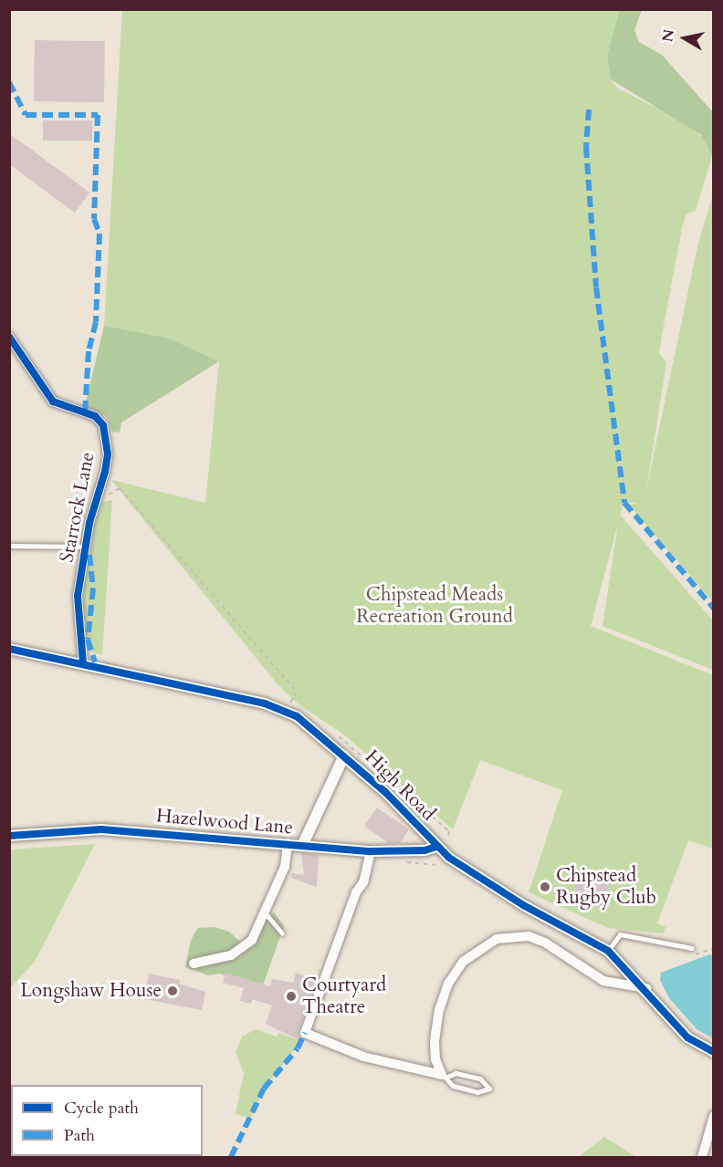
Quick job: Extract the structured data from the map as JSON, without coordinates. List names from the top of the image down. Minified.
{"streets":{"street":["Starrock Lane","High Road","Hazelwood Lane"]},"crossings":[["Starrock Lane","High Road"],["High Road","Hazelwood Lane"]],"parks":["Chipstead Meads Recreation Ground"],"places":["Chipstead Rugby Club","Longshaw House","Courtyard Theatre"],"legend":["Cycle path","Path"],"north":"left"}
